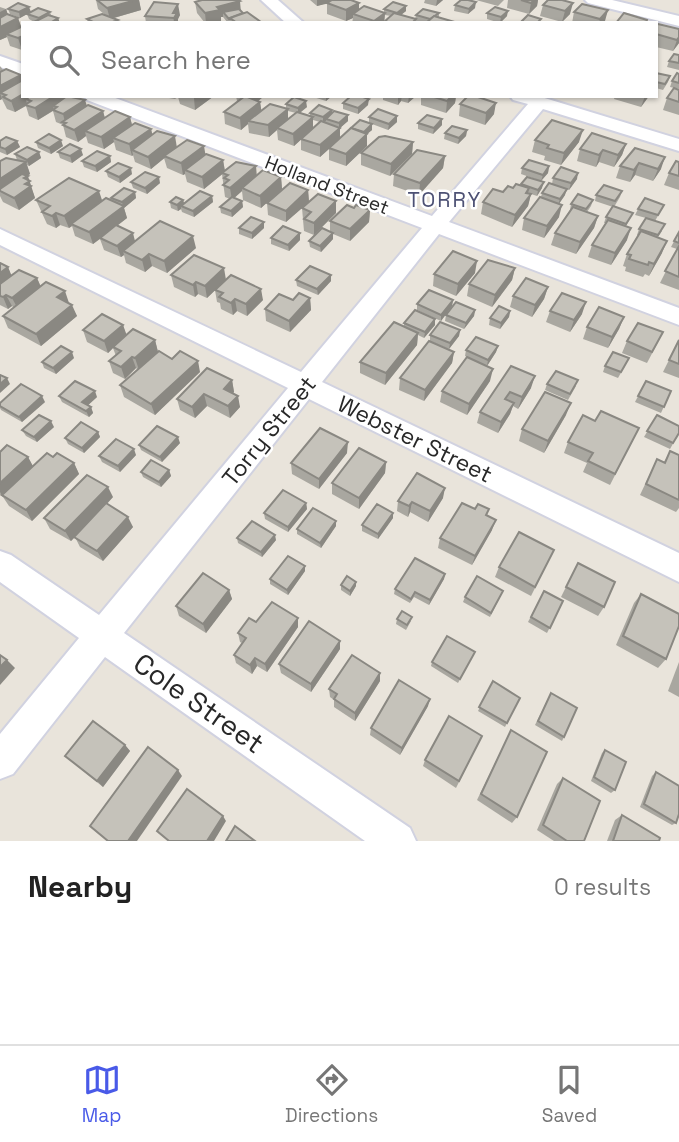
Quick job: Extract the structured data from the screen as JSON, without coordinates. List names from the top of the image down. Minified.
{"streets":{"street":["Holland Street","Torry Street","Webster Street","Cole Street"]},"crossings":[["Holland Street","Torry Street"],["Torry Street","Webster Street"],["Torry Street","Cole Street"]],"districts":["TORRY"],"page":{"search":"Search here","heading":["Nearby","0 results"],"nav":["Map","Directions","Saved"]}}
